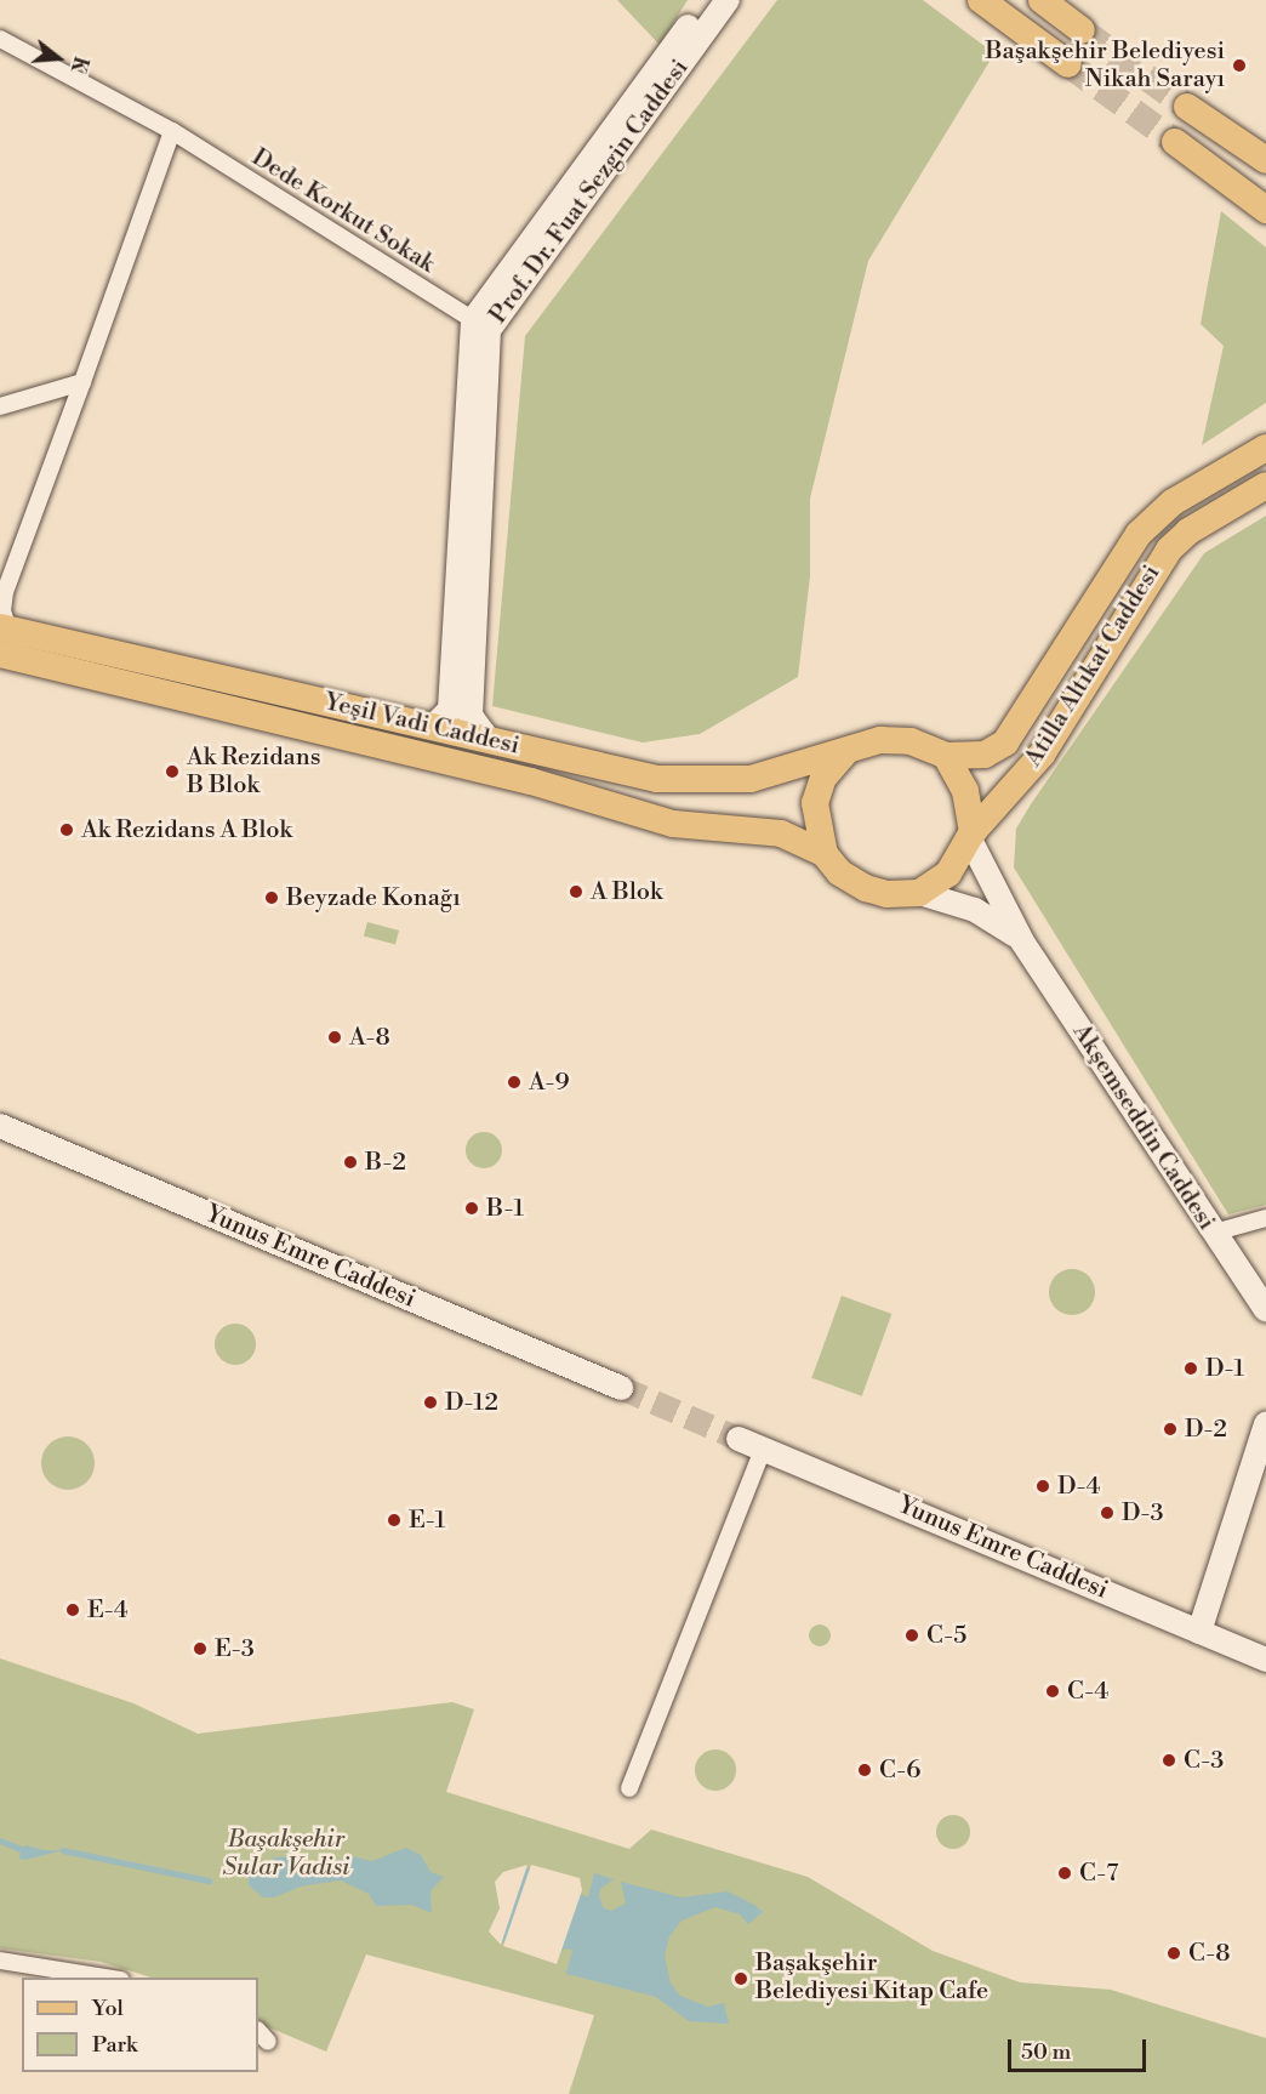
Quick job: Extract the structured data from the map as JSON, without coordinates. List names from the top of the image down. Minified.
{"streets":{"main road":["Atilla Altıkat Caddesi","Yeşil Vadi Caddesi"],"street":["Prof. Dr. Fuat Sezgin Caddesi","Dede Korkut Sokak","Akşemseddin Caddesi","Yunus Emre Caddesi"]},"crossings":[["Prof. Dr. Fuat Sezgin Caddesi","Dede Korkut Sokak"],["Prof. Dr. Fuat Sezgin Caddesi","Yeşil Vadi Caddesi"],["Atilla Altıkat Caddesi","Yeşil Vadi Caddesi"],["Atilla Altıkat Caddesi","Akşemseddin Caddesi"],["Yeşil Vadi Caddesi","Akşemseddin Caddesi"]],"parks":["Başakşehir Sular Vadisi"],"places":["Başakşehir Belediyesi Nikah Sarayı","Ak Rezidans B Blok","Ak Rezidans A Blok","A Blok","Beyzade Konağı","A-8","A-9","B-2","B-1","D-1","D-12","D-2","D-4","D-3","E-1","E-4","C-5","E-3","C-4","C-3","C-6","C-7","C-8","Başakşehir Belediyesi Kitap Cafe"],"legend":["Yol","Park"],"scale_bar":"50 m","north":"right"}
